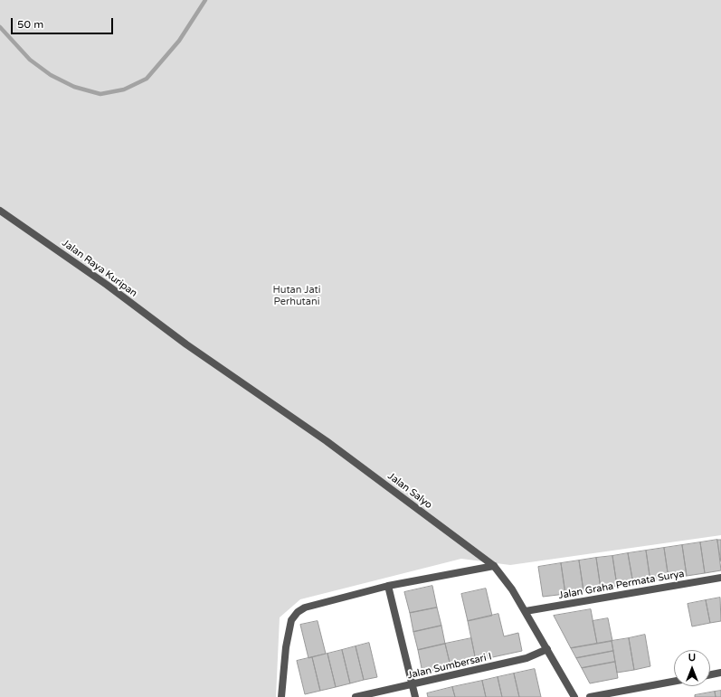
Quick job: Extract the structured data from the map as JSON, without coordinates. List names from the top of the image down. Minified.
{"streets":{"street":["Jalan Raya Kuripan","Jalan Salyo","Jalan Graha Permata Surya","Jalan Sumbersari I"]},"crossings":[["Jalan Raya Kuripan","Jalan Salyo"],["Jalan Salyo","Jalan Graha Permata Surya"],["Jalan Salyo","Jalan Sumbersari I"]],"parks":["Hutan Jati Perhutani"],"scale_bar":"50 m","north":"top"}
